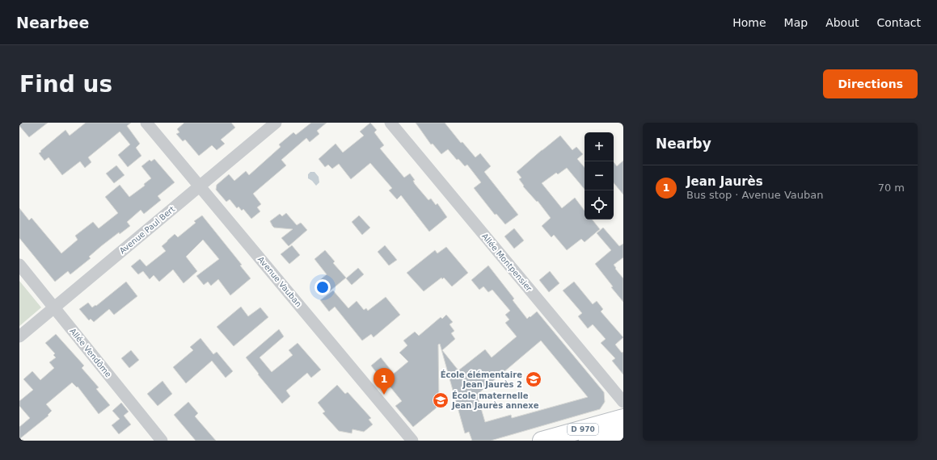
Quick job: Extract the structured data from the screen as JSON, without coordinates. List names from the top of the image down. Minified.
{"streets":{"main road":["D 970"],"street":["Avenue Paul Bert","Allée Montpensier","Avenue Vauban","Allée Vendôme"]},"crossings":[["Avenue Paul Bert","Avenue Vauban"],["Avenue Paul Bert","Allée Vendôme"]],"places":{"school or university":["École élémentaire Jean Jaurès 2","École maternelle Jean Jaurès annexe"]},"page":{"header":"Nearbee","nav":["Home","Map","About","Contact"],"buttons":"Directions","title":"Find us","heading":"Nearby","map_buttons":["+","−"],"list":[{"mark":"1","name":"Jean Jaurès","note":"Bus stop · Avenue Vauban","value":"70 m"}],"pins":"1"}}
